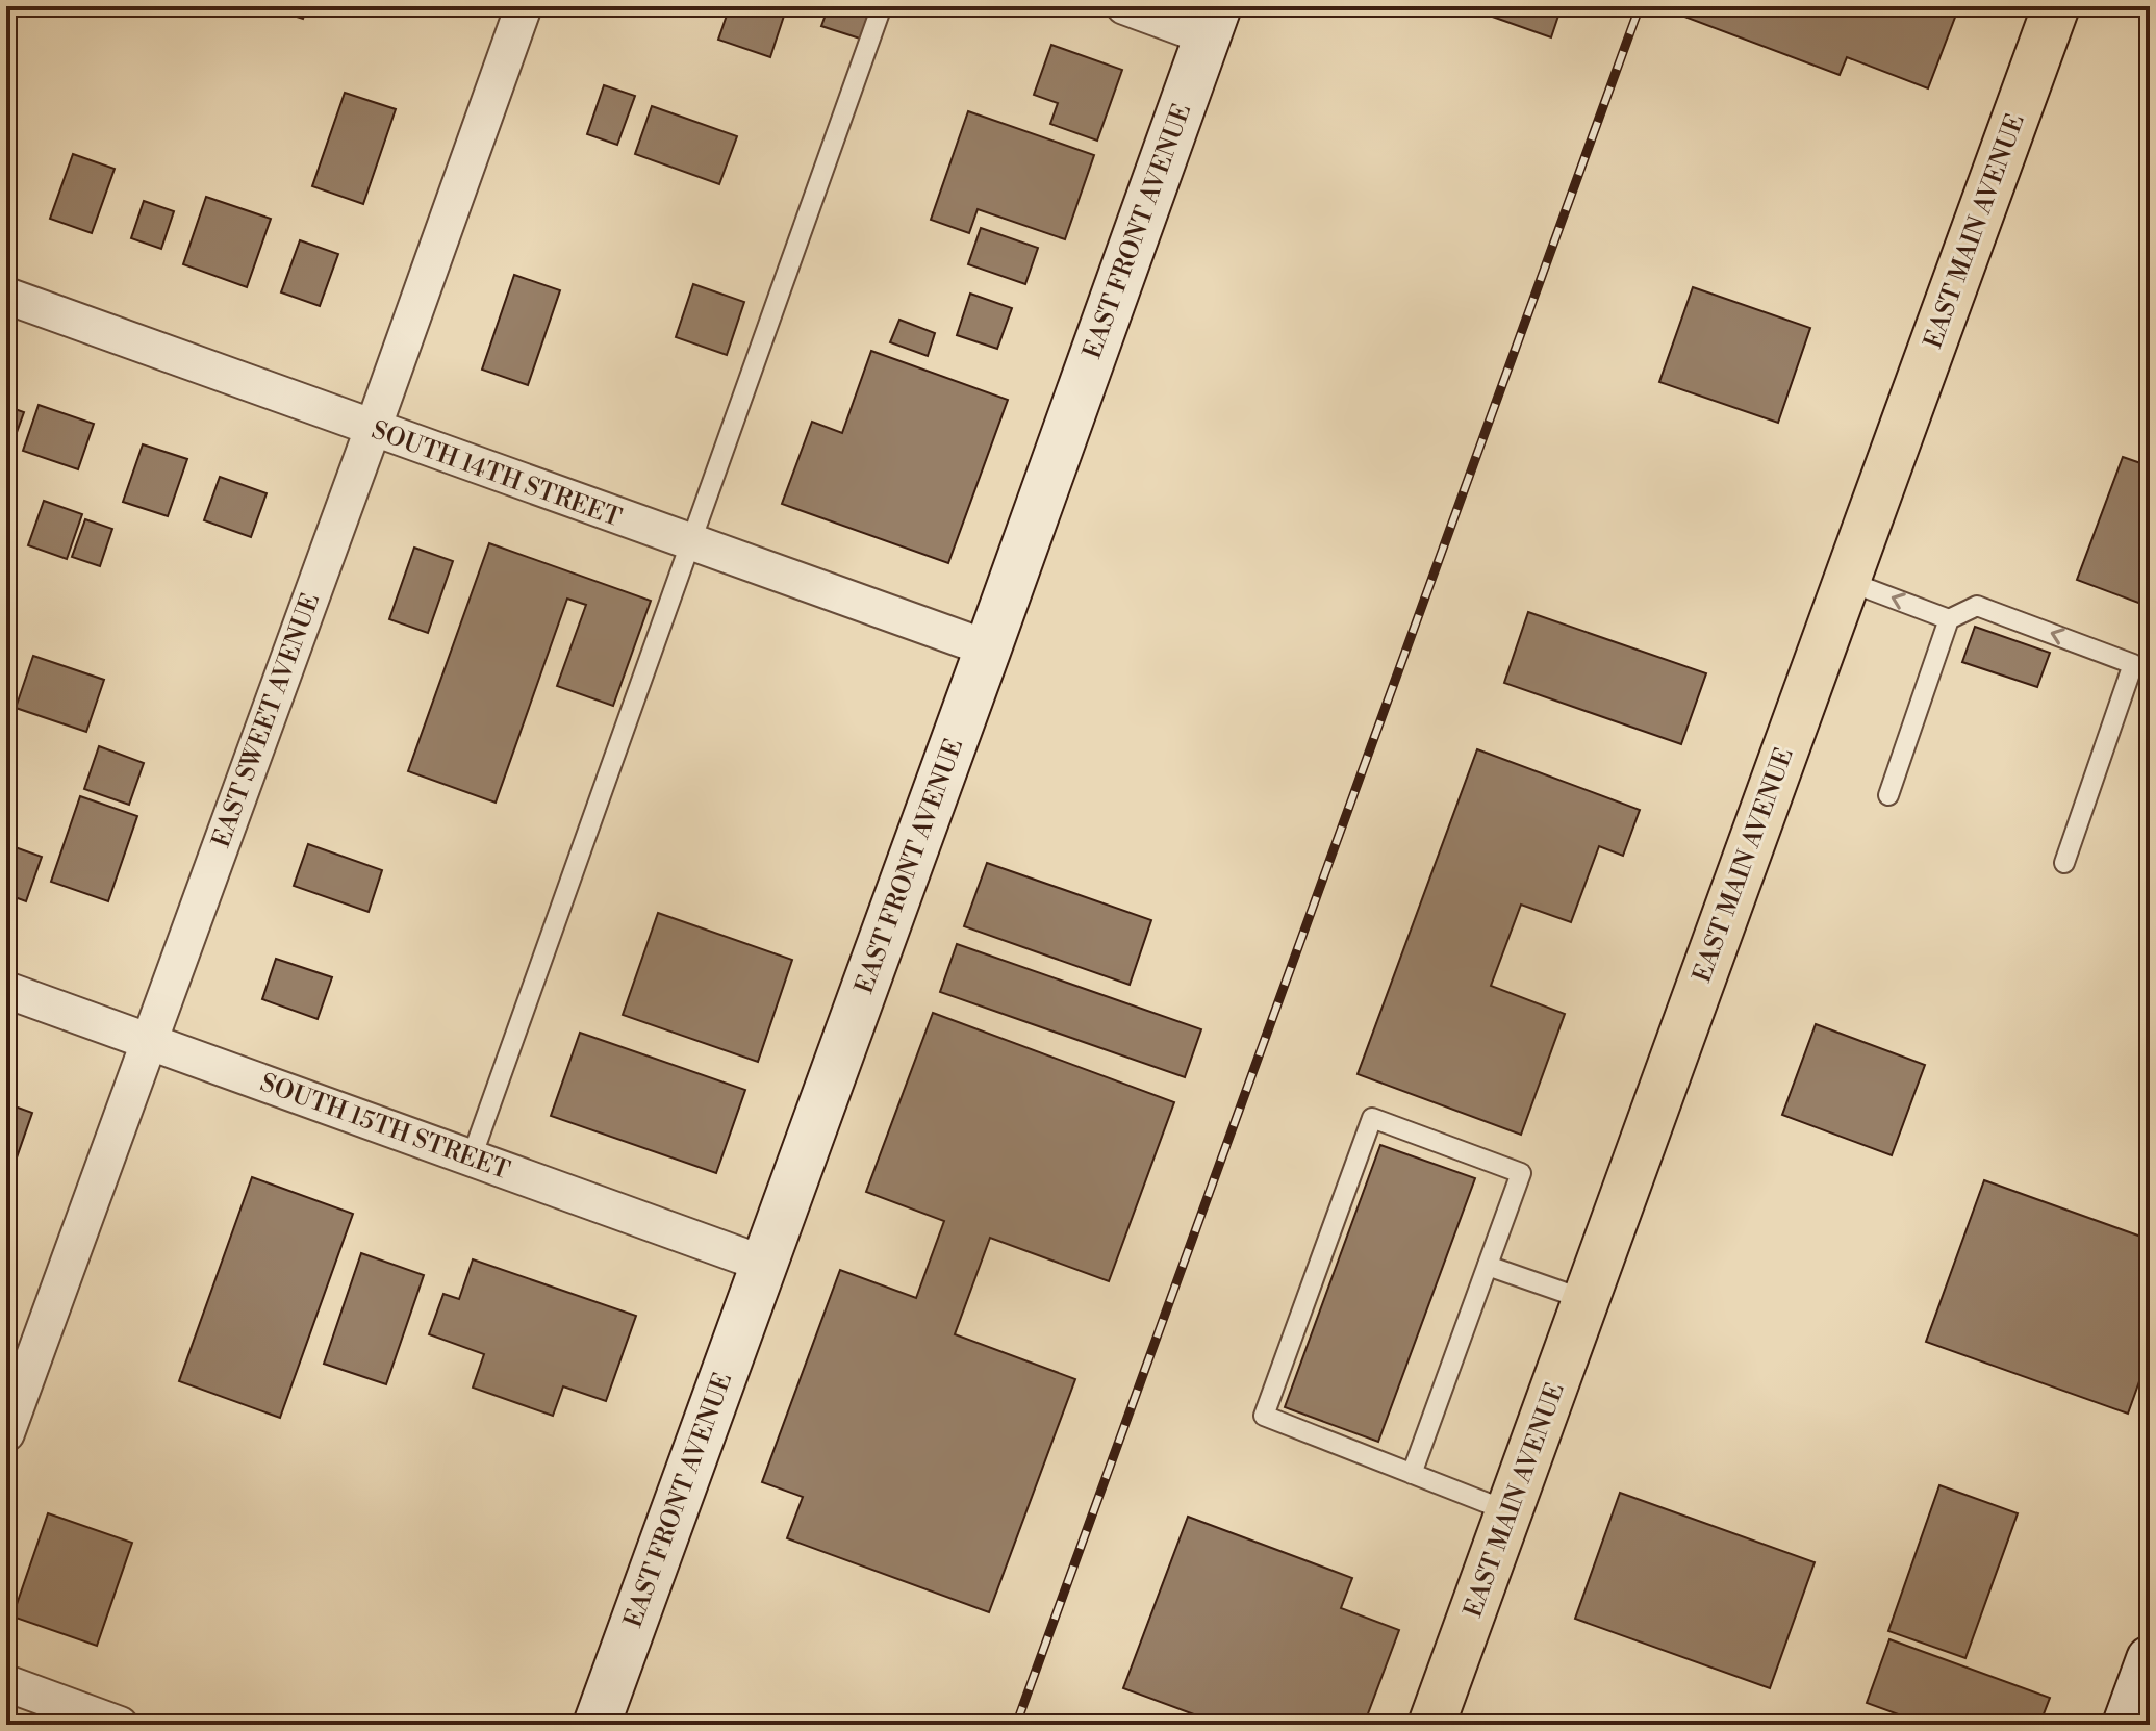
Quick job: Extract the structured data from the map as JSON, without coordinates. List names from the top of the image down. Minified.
{"streets":{"main road":["EAST MAIN AVENUE"],"street":["EAST FRONT AVENUE","SOUTH 14TH STREET","EAST SWEET AVENUE","SOUTH 15TH STREET"]},"crossings":[["EAST FRONT AVENUE","SOUTH 14TH STREET"],["EAST FRONT AVENUE","SOUTH 15TH STREET"],["SOUTH 14TH STREET","EAST SWEET AVENUE"],["EAST SWEET AVENUE","SOUTH 15TH STREET"]]}
